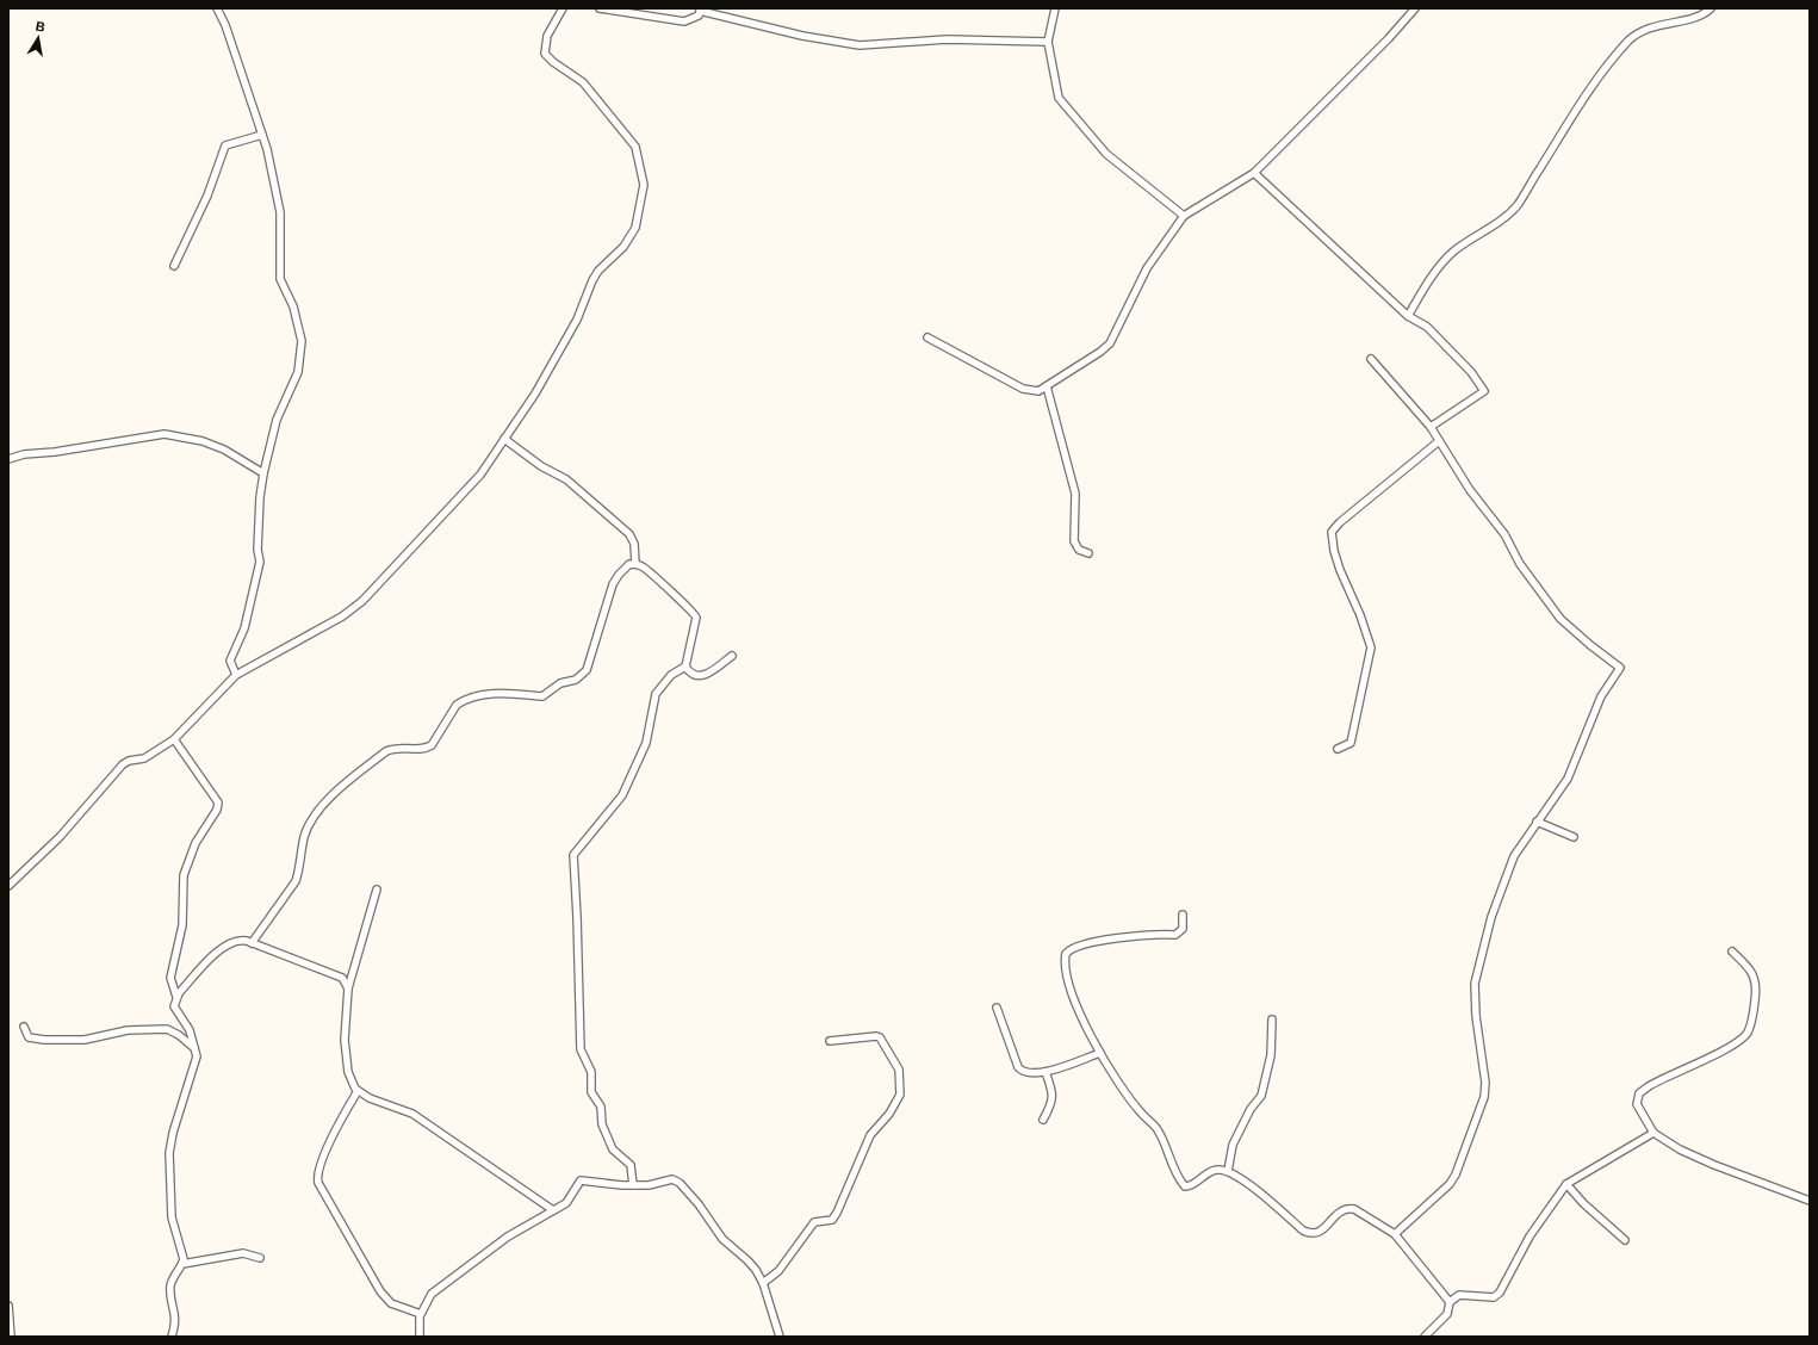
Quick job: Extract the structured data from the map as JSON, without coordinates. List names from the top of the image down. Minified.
{"north":"top"}
